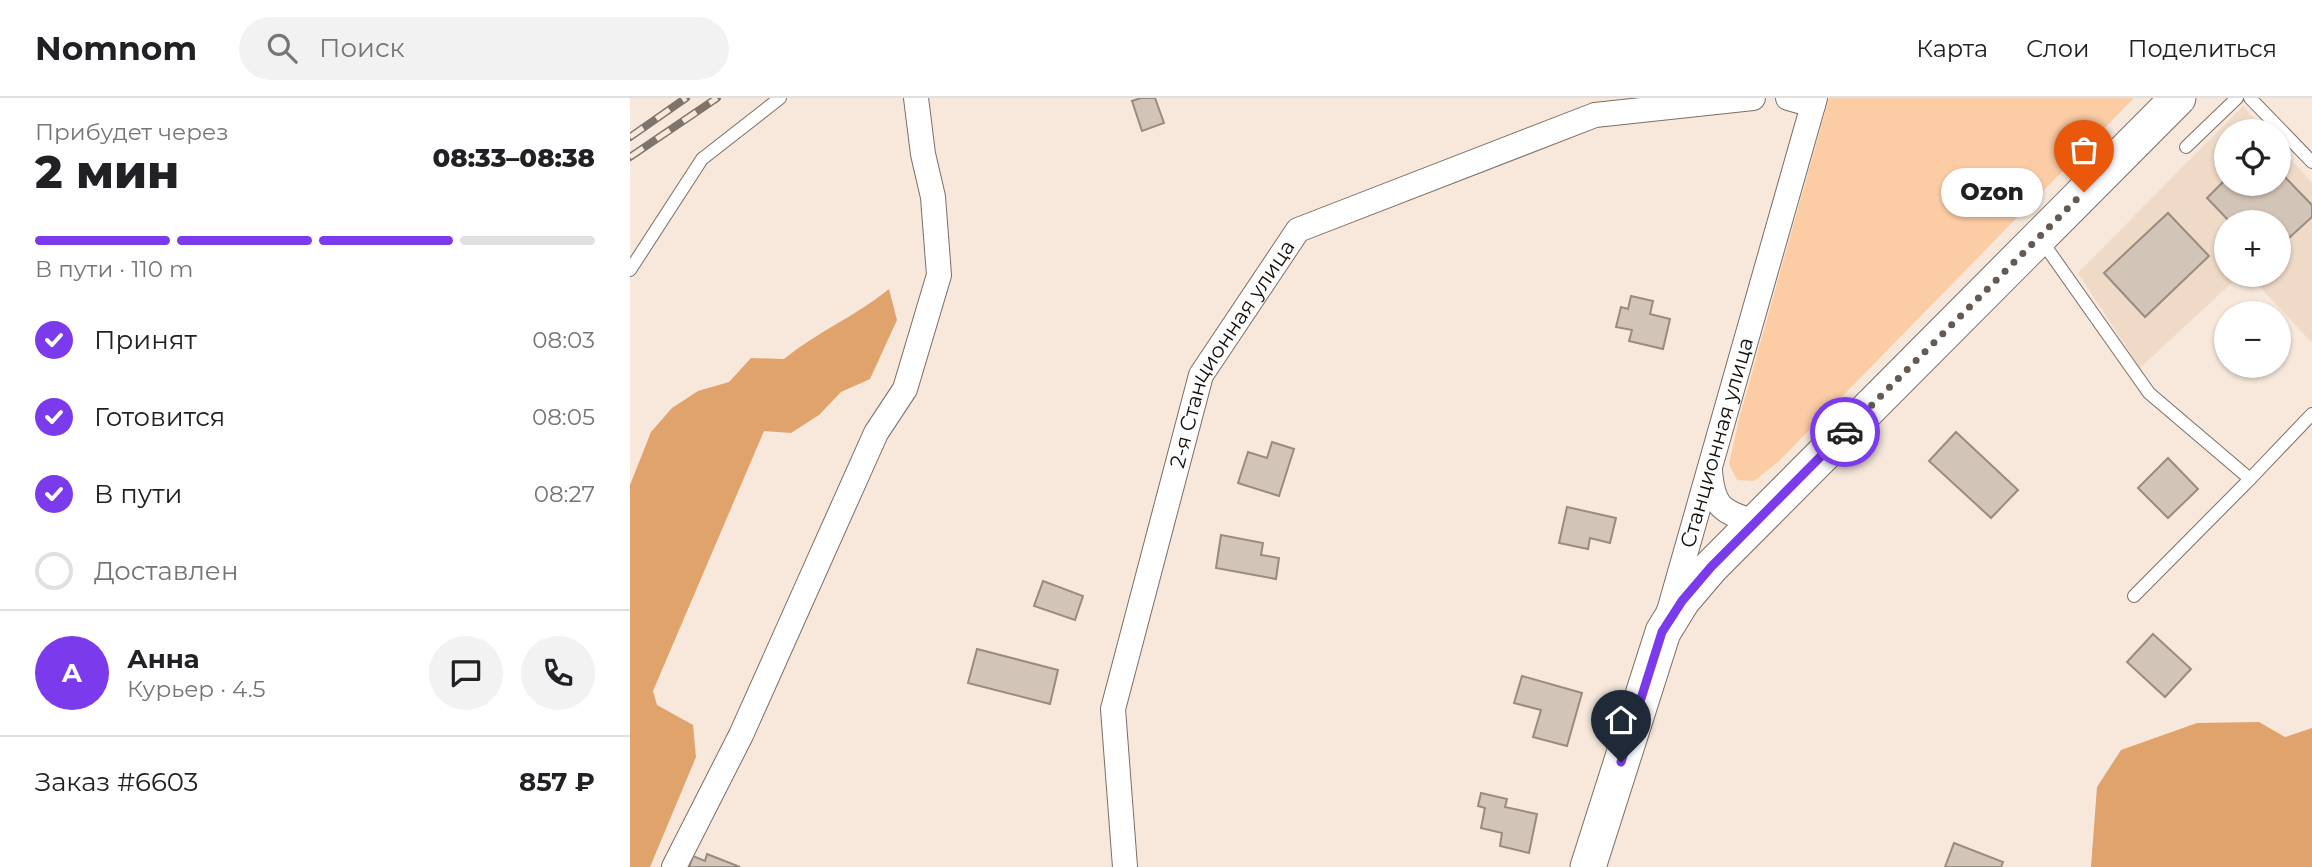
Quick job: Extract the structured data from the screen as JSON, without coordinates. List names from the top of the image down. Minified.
{"streets":{"main road":["Станционная улица"],"street":["2-я Станционная улица"]},"places":["Ozon"],"page":{"header":"Nomnom","search":"Поиск","nav":["Карта","Слои","Поделиться"],"heading":["2 мин","Прибудет через","08:33–08:38"],"panel":["Анна","Курьер · 4.5","Заказ #6603","857 ₽"],"map_buttons":["+","−"],"bubble":"Ozon","bar":"В пути · 110 m","list":[["Принят","08:03"],["Готовится","08:05"],["В пути","08:27"],"Доставлен"],"round":"А"}}
